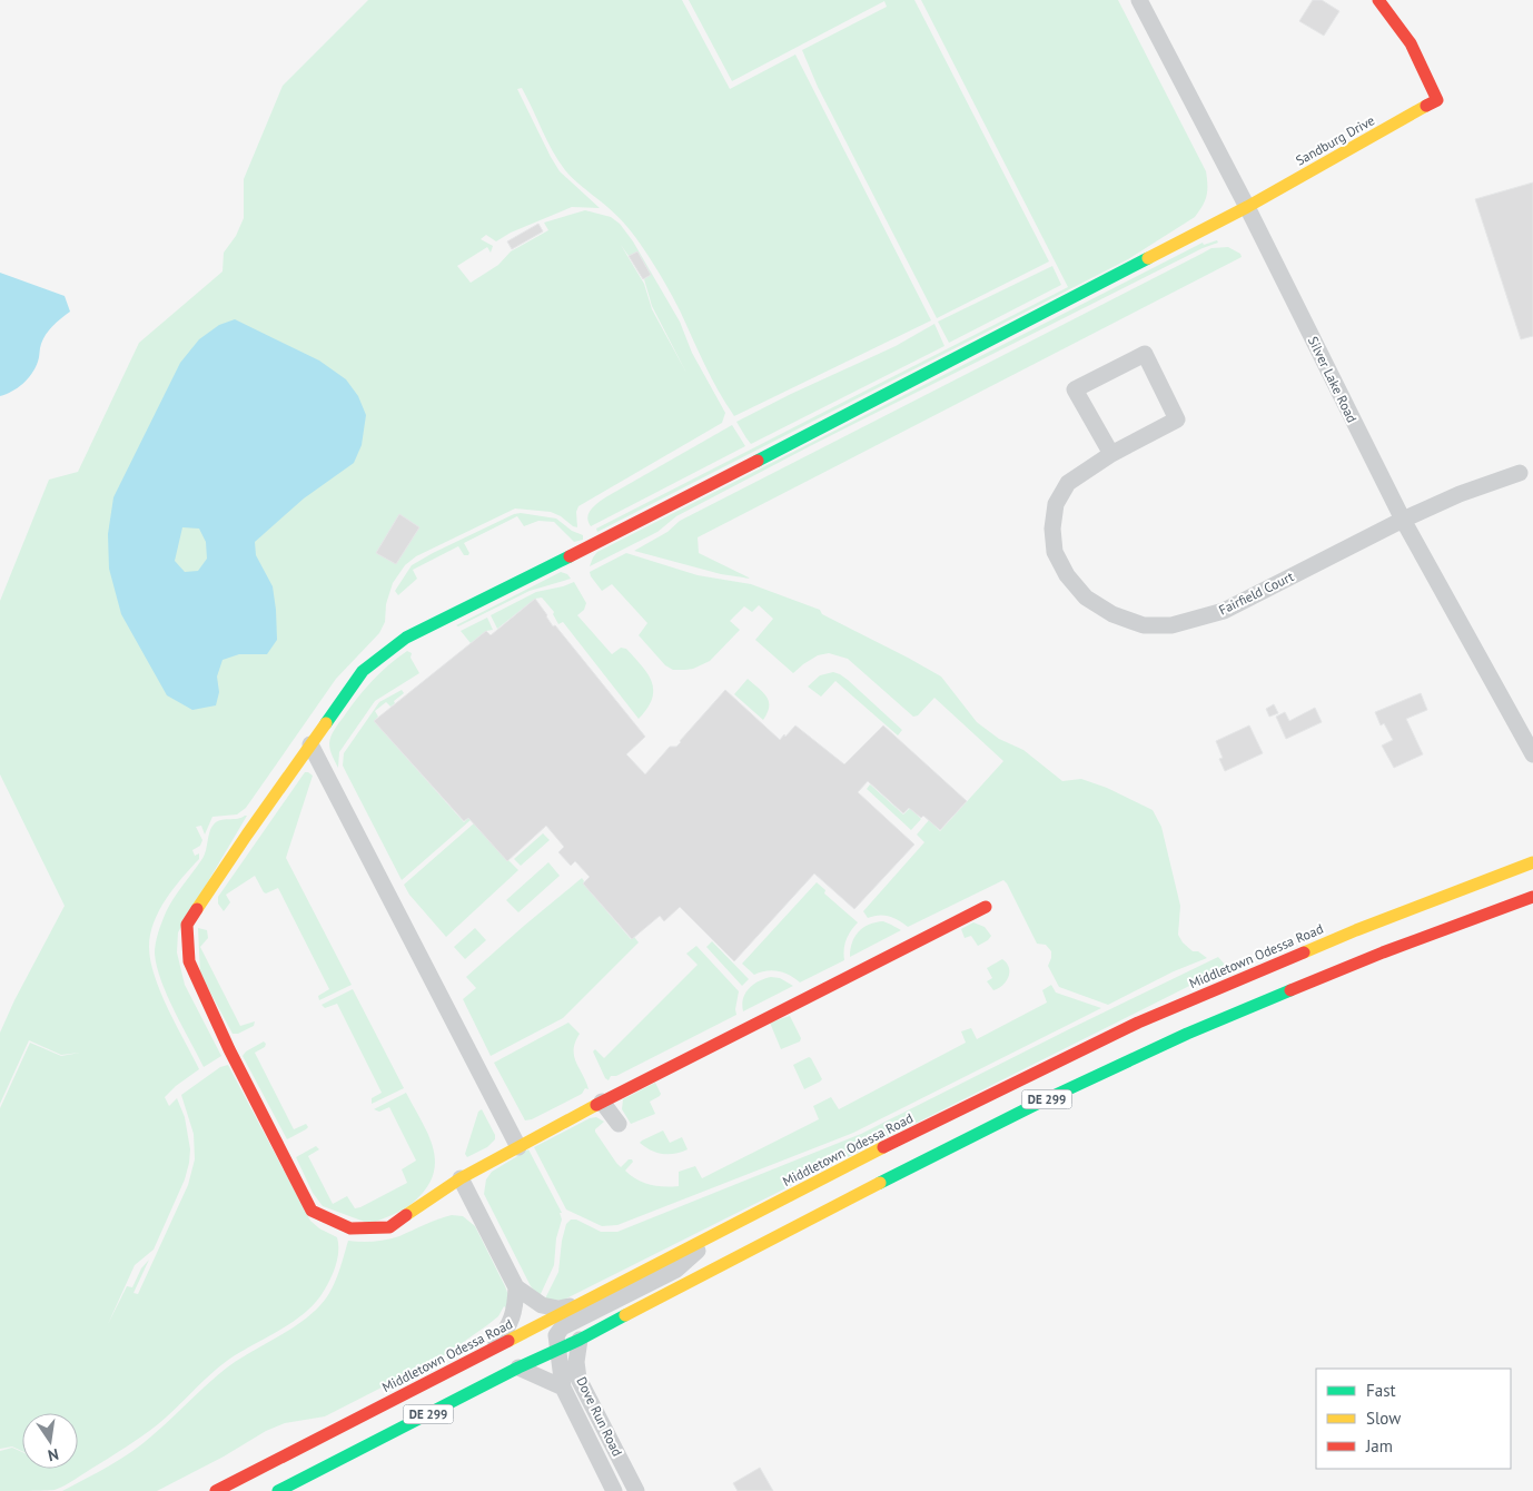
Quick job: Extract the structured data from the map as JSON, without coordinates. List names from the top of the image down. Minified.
{"streets":{"main road":["Sandburg Drive","Middletown Odessa Road","DE 299"],"street":["Silver Lake Road","Fairfield Court","Dove Run Road"]},"crossings":[["Sandburg Drive","Silver Lake Road"],["Silver Lake Road","Fairfield Court"],["DE 299","Dove Run Road"]],"legend":["Fast","Slow","Jam"],"north":"bottom"}
